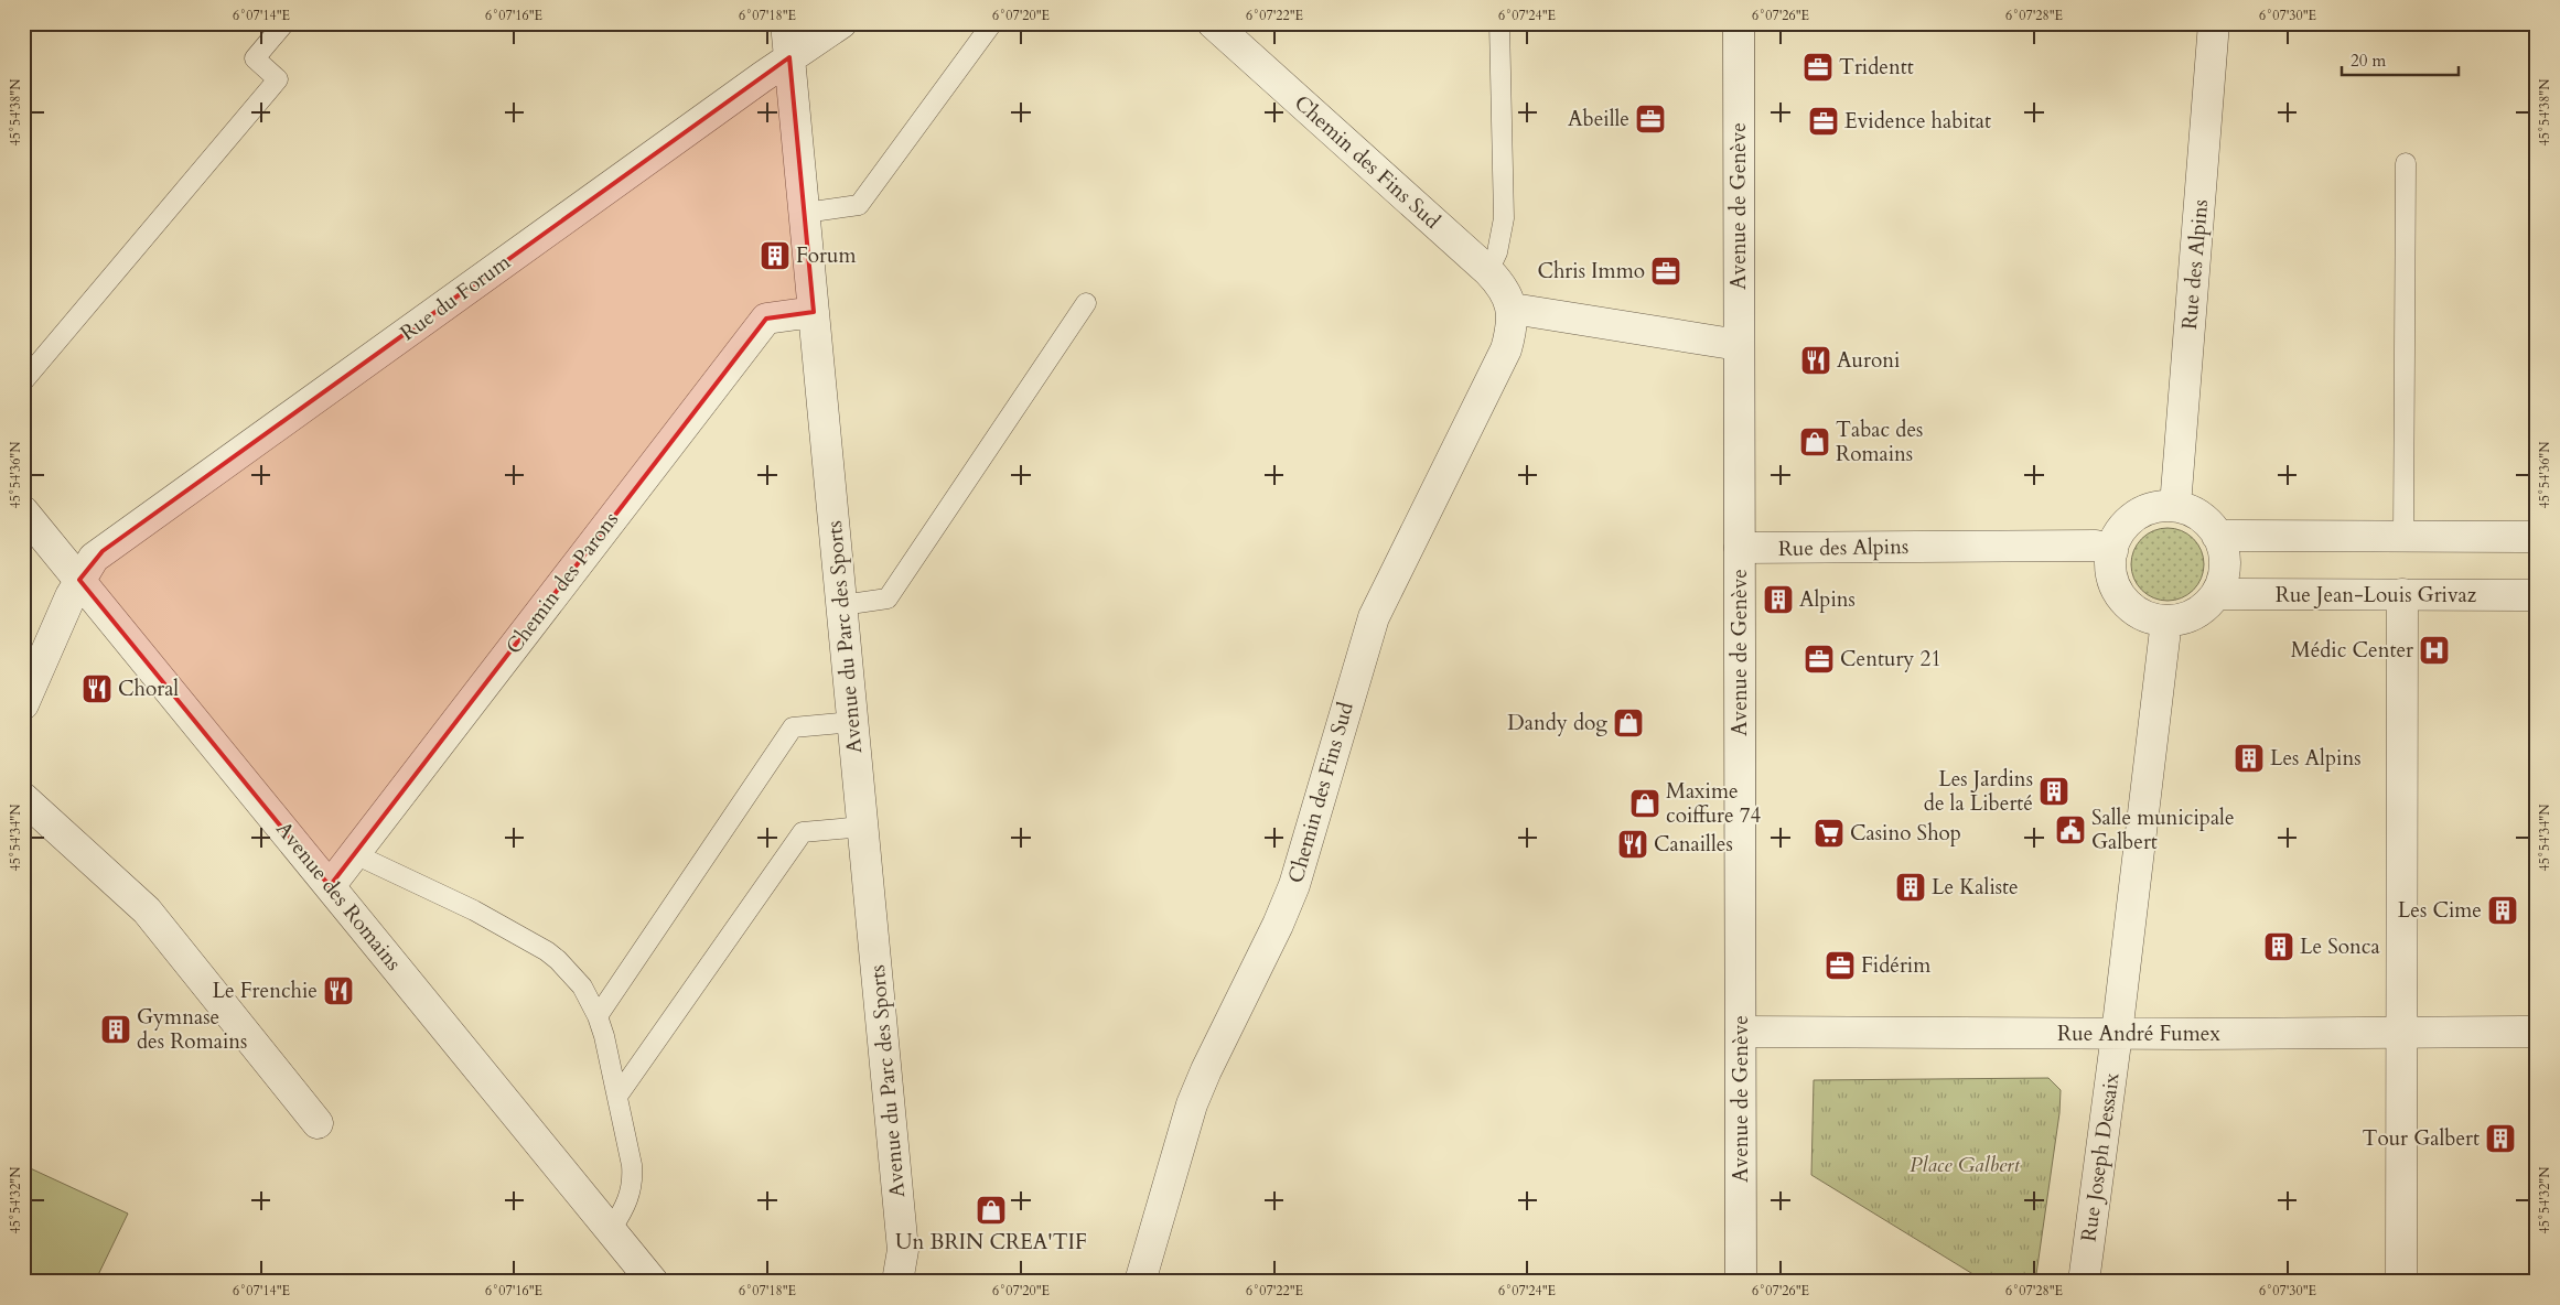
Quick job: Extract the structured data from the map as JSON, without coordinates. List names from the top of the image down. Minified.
{"streets":{"street":["Chemin des Fins Sud","Avenue de Genève","Rue des Alpins","Rue du Forum","Chemin des Parons","Rue Jean-Louis Grivaz","Avenue du Parc des Sports","Avenue des Romains","Rue André Fumex","Rue Joseph Dessaix"]},"crossings":[["Avenue de Genève","Rue des Alpins"],["Avenue de Genève","Rue André Fumex"],["Rue des Alpins","Rue Jean-Louis Grivaz"],["Rue des Alpins","Rue Joseph Dessaix"],["Rue du Forum","Avenue du Parc des Sports"],["Rue du Forum","Avenue des Romains"],["Chemin des Parons","Avenue du Parc des Sports"],["Chemin des Parons","Avenue des Romains"],["Rue Jean-Louis Grivaz","Rue Joseph Dessaix"],["Rue André Fumex","Rue Joseph Dessaix"]],"parks":["Place Galbert"],"places":{"office":["Tridentt","Abeille","Evidence habitat","Chris Immo","Century 21","Fidérim"],"building":["Forum","Alpins","Les Alpins","Les Jardins de la Liberté","Le Kaliste","Les Cime","Le Sonca","Gymnase des Romains","Tour Galbert"],"restaurant":["Auroni","Choral","Canailles","Le Frenchie"],"shop":["Tabac des Romains","Dandy dog","Maxime coiffure 74","Un BRIN CREA'TIF"],"hospital":["Médic Center"],"public building":["Salle municipale Galbert"],"supermarket":["Casino Shop"]},"scale_bar":"20 m","coordinates":["6°07'14\"E","6°07'16\"E","6°07'18\"E","6°07'20\"E","6°07'22\"E","6°07'24\"E","6°07'26\"E","6°07'28\"E","6°07'30\"E","45°54'38\"N","45°54'36\"N","45°54'34\"N","45°54'32\"N"]}
